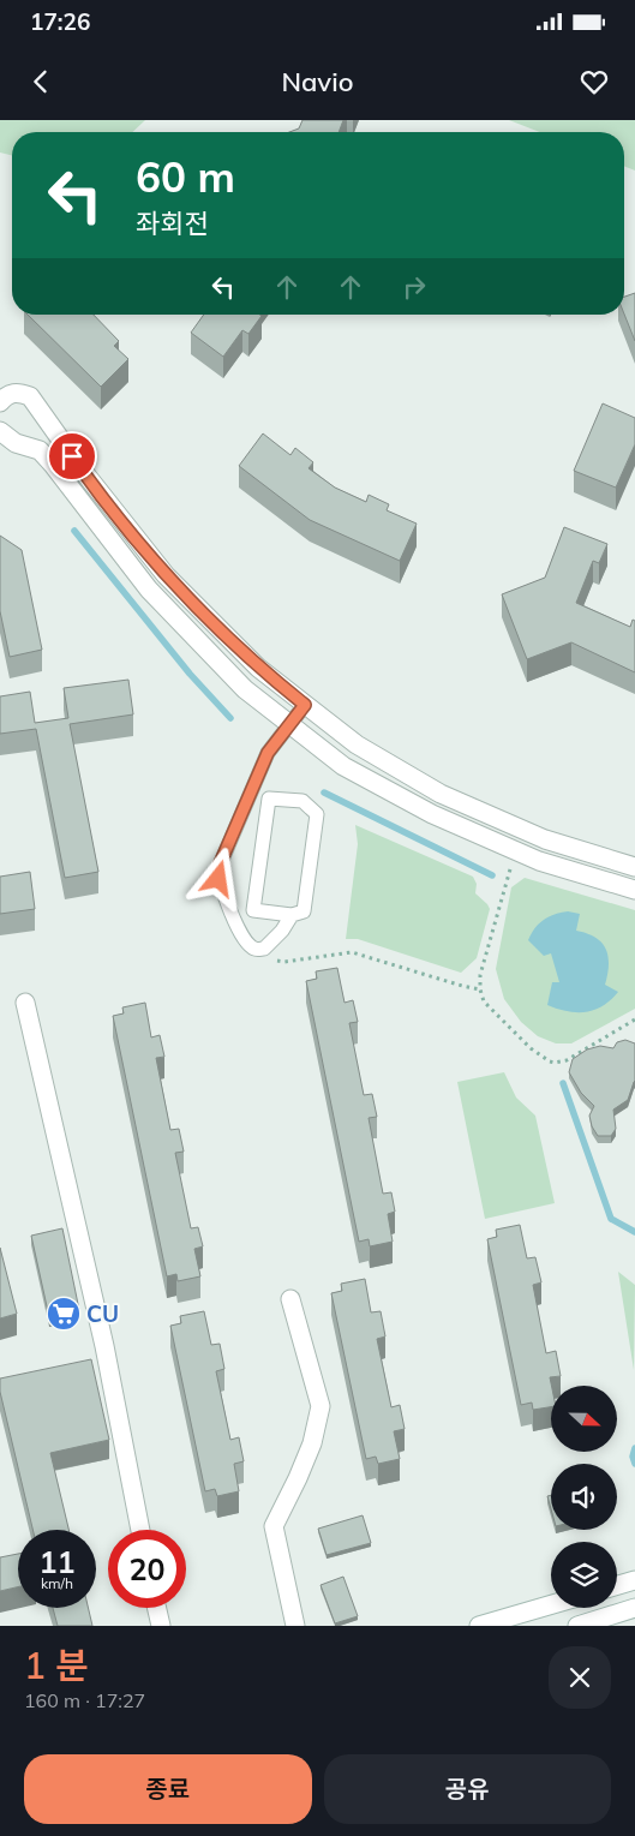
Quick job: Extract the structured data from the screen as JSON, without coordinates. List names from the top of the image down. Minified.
{"places":{"supermarket":["CU"]},"north":"right","page":{"status":"17:26","header":"Navio","turn":["60 m","좌회전"],"speed":"11 km/h","limit":"20","heading":["1 분","160 m · 17:27"],"buttons":["종료","공유"]}}
